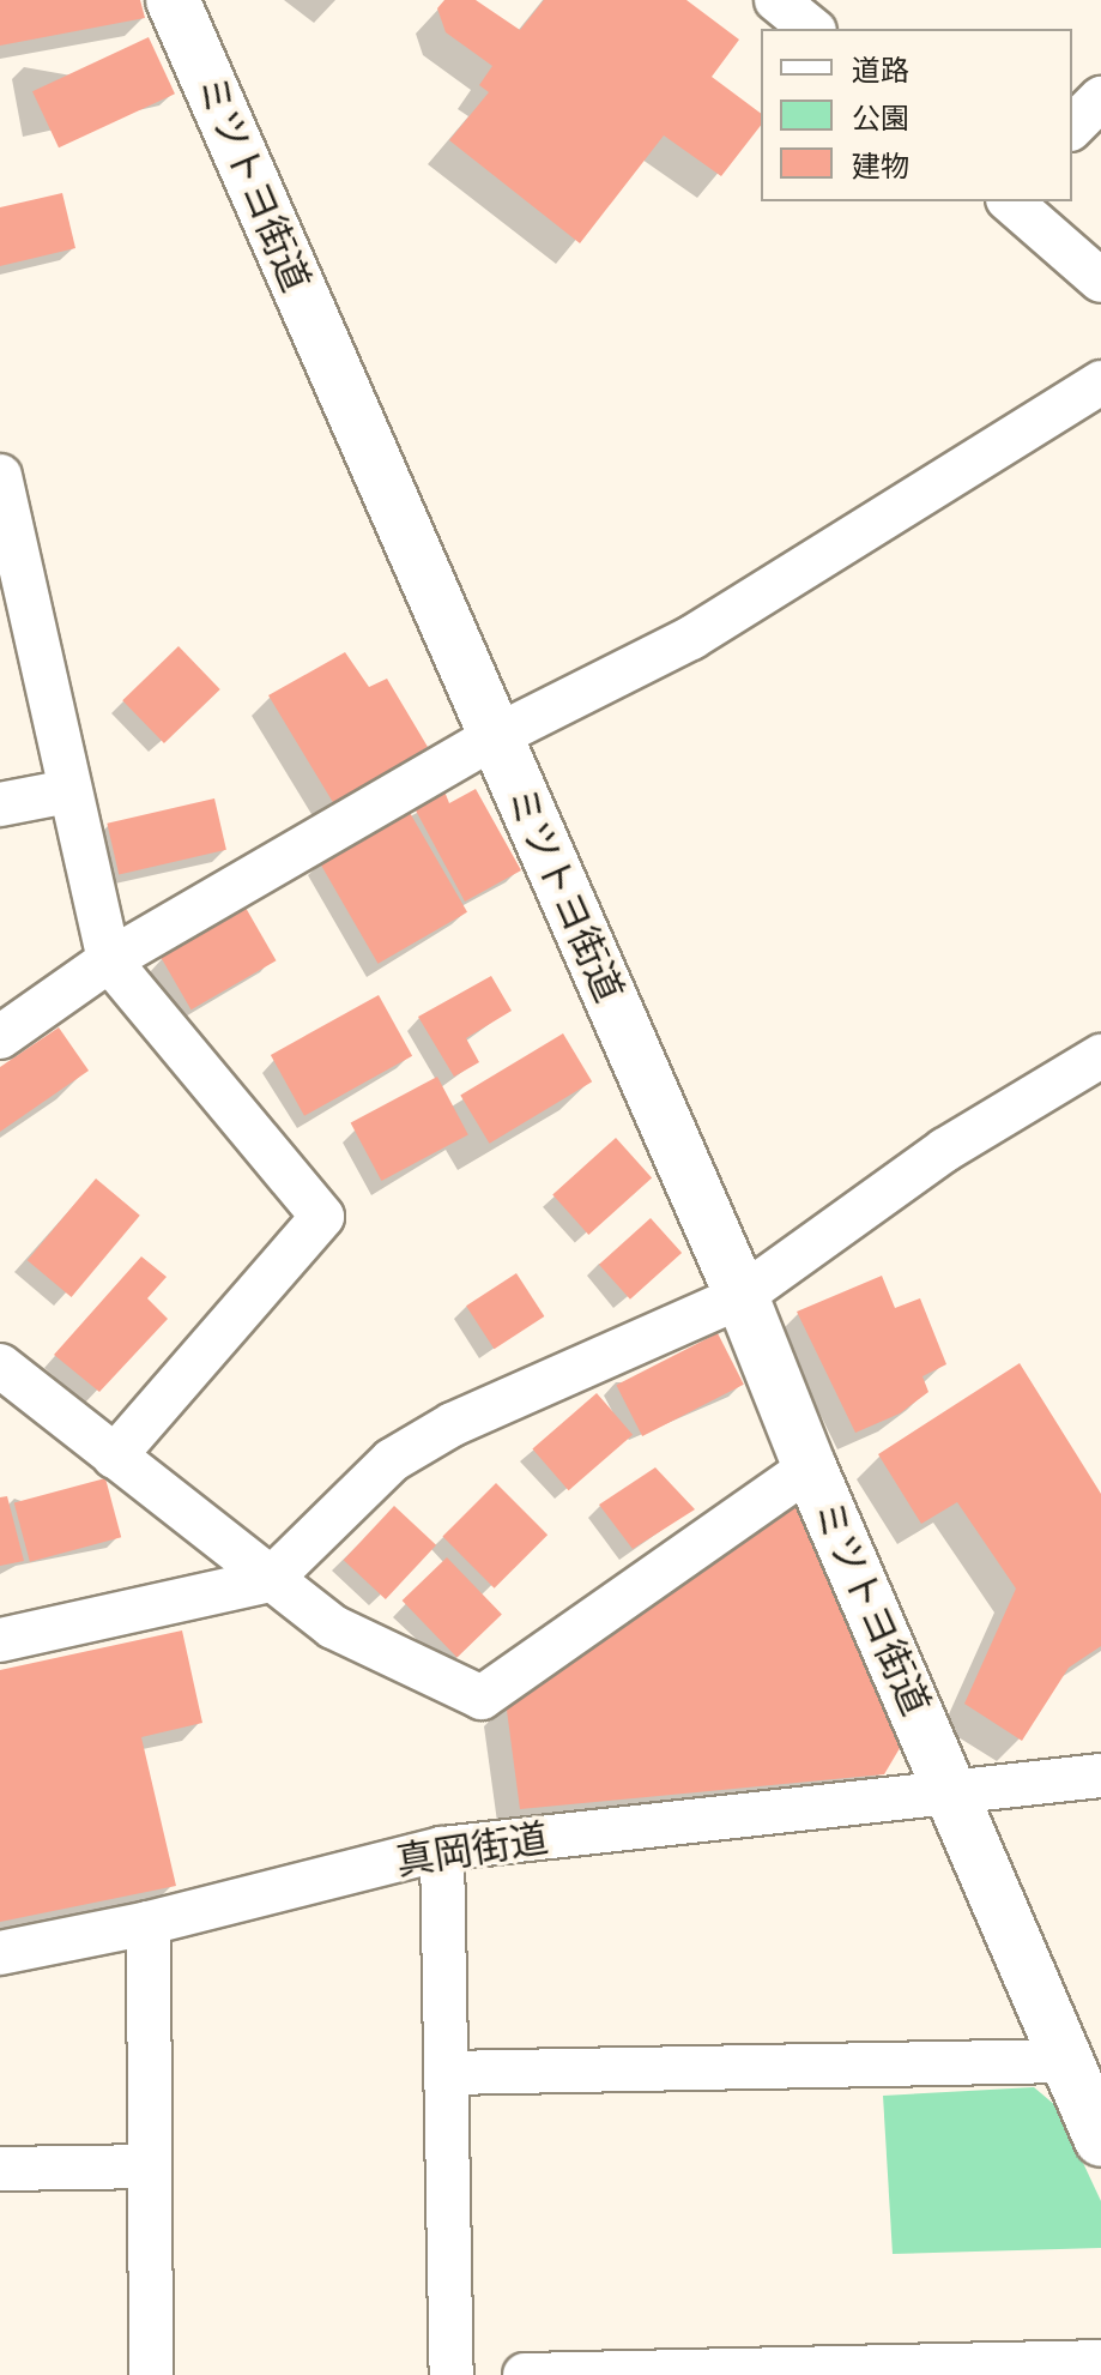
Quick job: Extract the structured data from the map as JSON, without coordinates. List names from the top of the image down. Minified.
{"streets":{"street":["ミツトヨ街道","真岡街道"]},"crossings":[["ミツトヨ街道","真岡街道"]],"legend":["道路","公園","建物"]}
